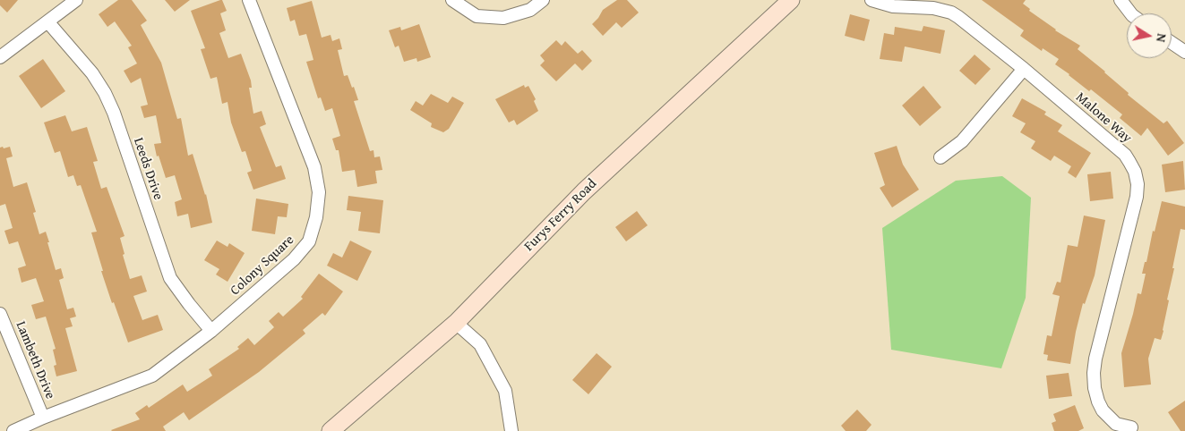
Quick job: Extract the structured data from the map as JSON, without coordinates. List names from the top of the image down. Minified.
{"streets":{"main road":["Furys Ferry Road"],"street":["Malone Way","Leeds Drive","Colony Square","Lambeth Drive"]},"crossings":[["Leeds Drive","Colony Square"],["Colony Square","Lambeth Drive"]],"north":"right"}
